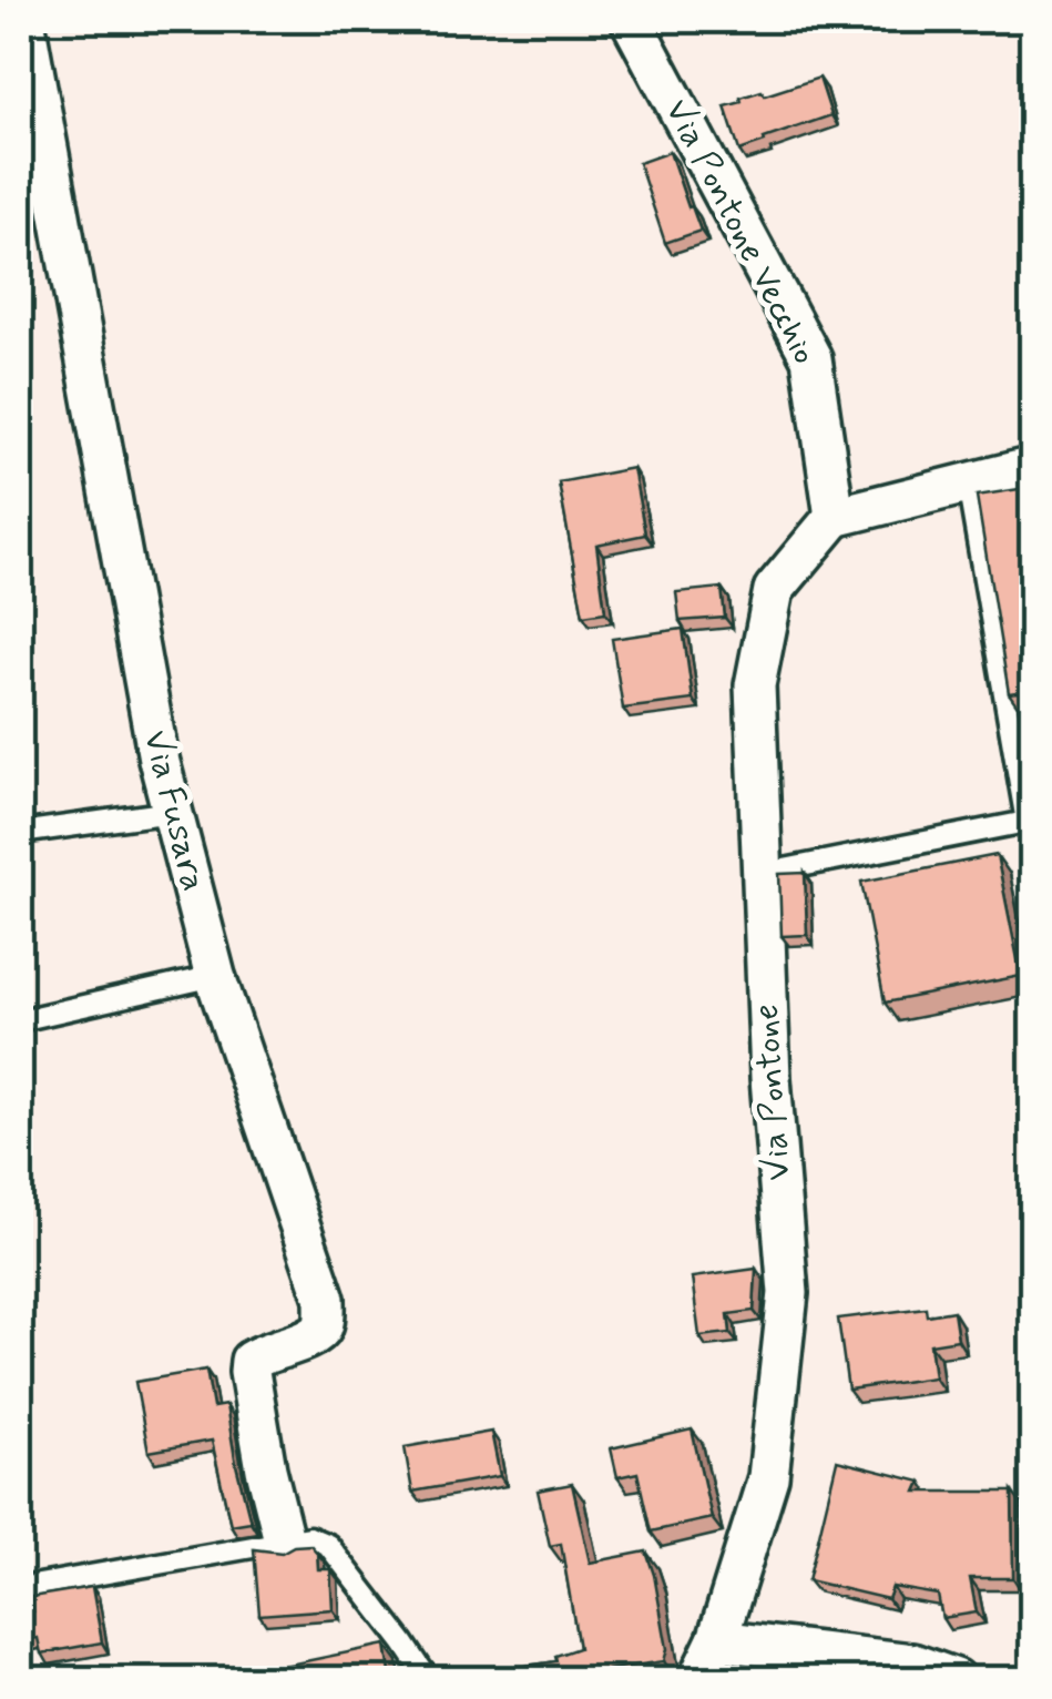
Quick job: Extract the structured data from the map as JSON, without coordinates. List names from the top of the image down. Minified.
{"streets":{"street":["Via Pontone Vecchio","Via Fusara","Via Pontone"]},"crossings":[["Via Pontone Vecchio","Via Pontone"]]}
